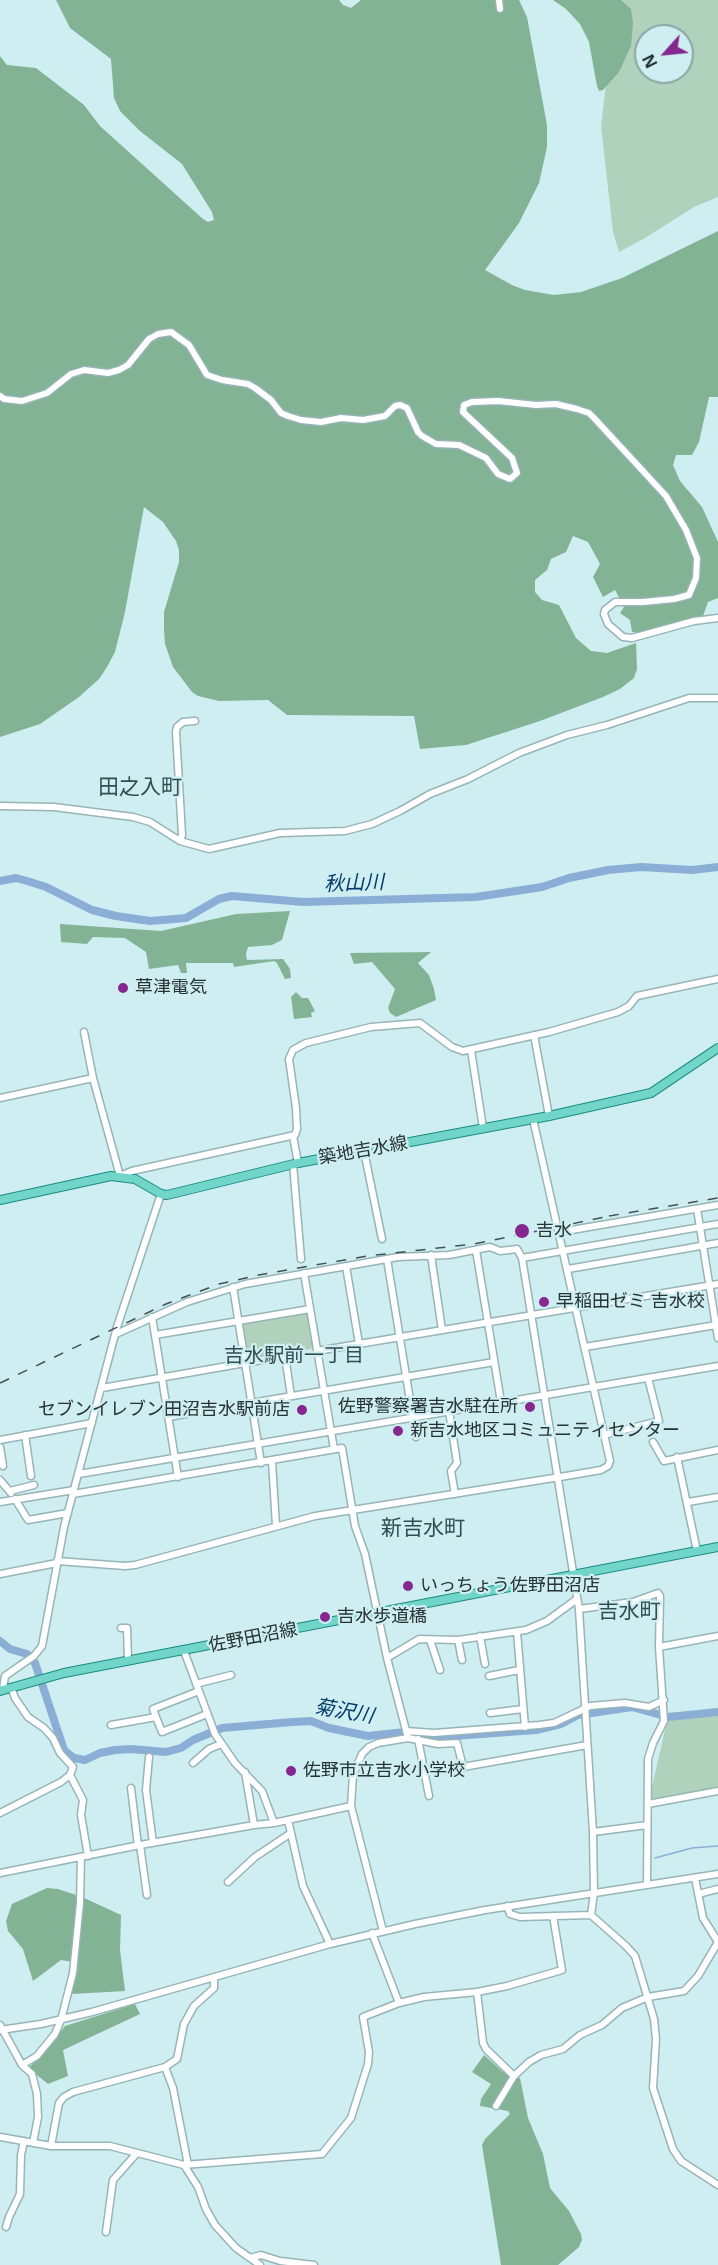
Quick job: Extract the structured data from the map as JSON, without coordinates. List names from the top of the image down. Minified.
{"streets":{"main road":["築地吉水線","佐野田沼線"]},"districts":["田之入町","吉水駅前一丁目","新吉水町","吉水町"],"water":["秋山川","菊沢川"],"places":["草津電気","吉水","早稲田ゼミ 吉水校","佐野警察署吉水駐在所","セブンイレブン田沼吉水駅前店","新吉水地区コミュニティセンター","いっちょう佐野田沼店","吉水歩道橋","佐野市立吉水小学校"],"north":"bottom left"}
